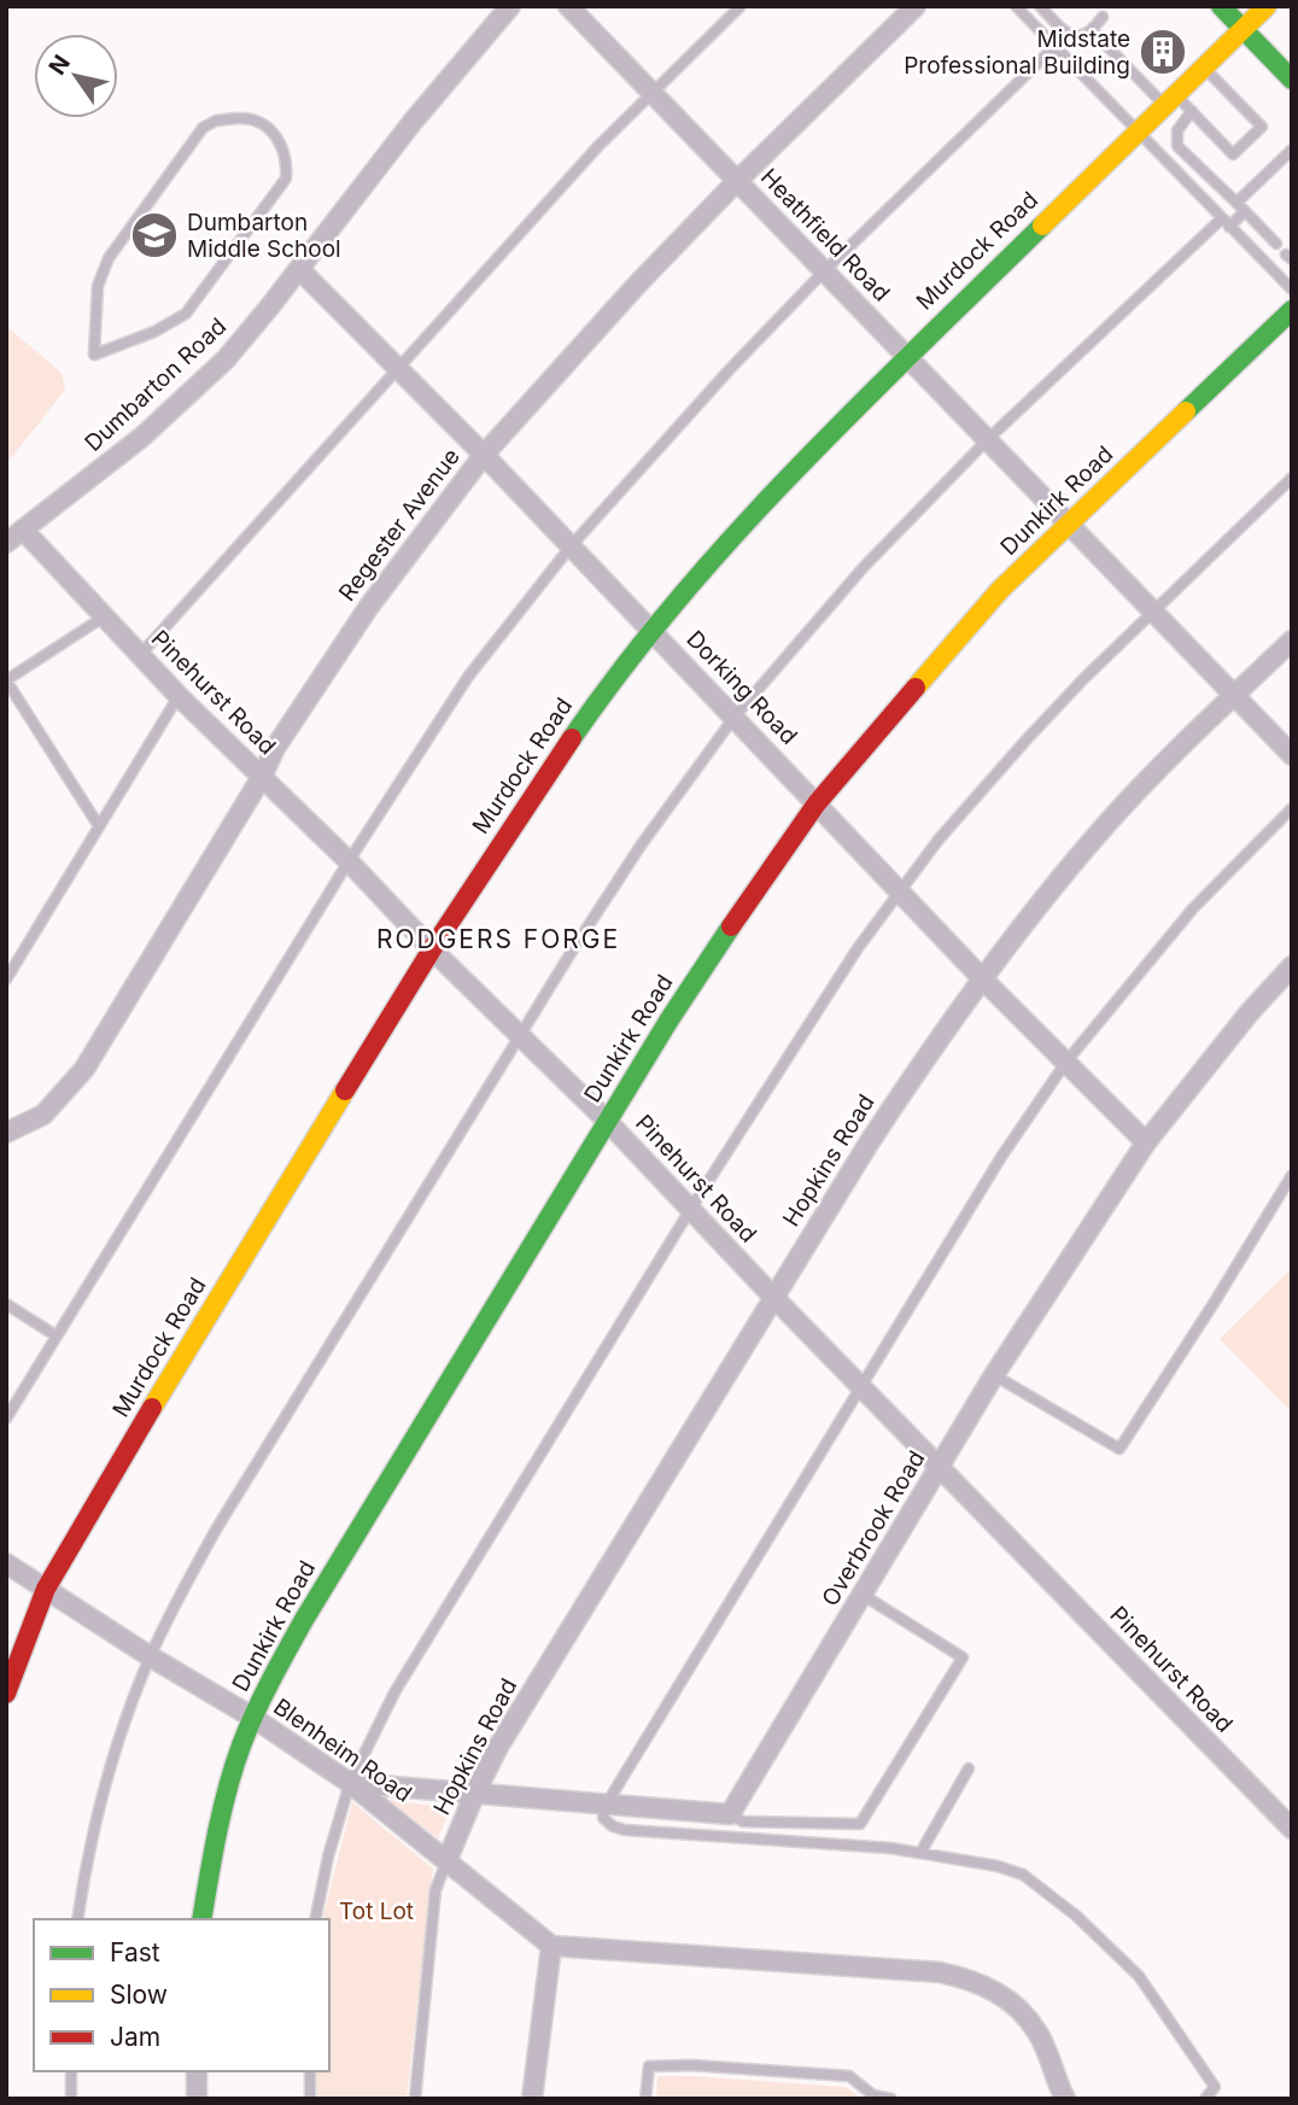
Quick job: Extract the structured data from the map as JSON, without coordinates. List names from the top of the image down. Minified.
{"streets":{"street":["Heathfield Road","Murdock Road","Dumbarton Road","Dunkirk Road","Regester Avenue","Dorking Road","Pinehurst Road","Hopkins Road","Overbrook Road","Blenheim Road"]},"crossings":[["Heathfield Road","Murdock Road"],["Heathfield Road","Dunkirk Road"],["Heathfield Road","Regester Avenue"],["Heathfield Road","Hopkins Road"],["Murdock Road","Dorking Road"],["Murdock Road","Pinehurst Road"],["Murdock Road","Blenheim Road"],["Dumbarton Road","Dorking Road"],["Dumbarton Road","Pinehurst Road"],["Dunkirk Road","Dorking Road"],["Dunkirk Road","Pinehurst Road"],["Dunkirk Road","Blenheim Road"],["Regester Avenue","Dorking Road"],["Regester Avenue","Pinehurst Road"],["Dorking Road","Hopkins Road"],["Dorking Road","Overbrook Road"],["Pinehurst Road","Hopkins Road"],["Pinehurst Road","Overbrook Road"],["Hopkins Road","Blenheim Road"]],"districts":["RODGERS FORGE"],"parks":["Tot Lot"],"places":{"building":["Midstate Professional Building"],"school or university":["Dumbarton Middle School"]},"legend":["Fast","Slow","Jam"],"north":"top left"}
